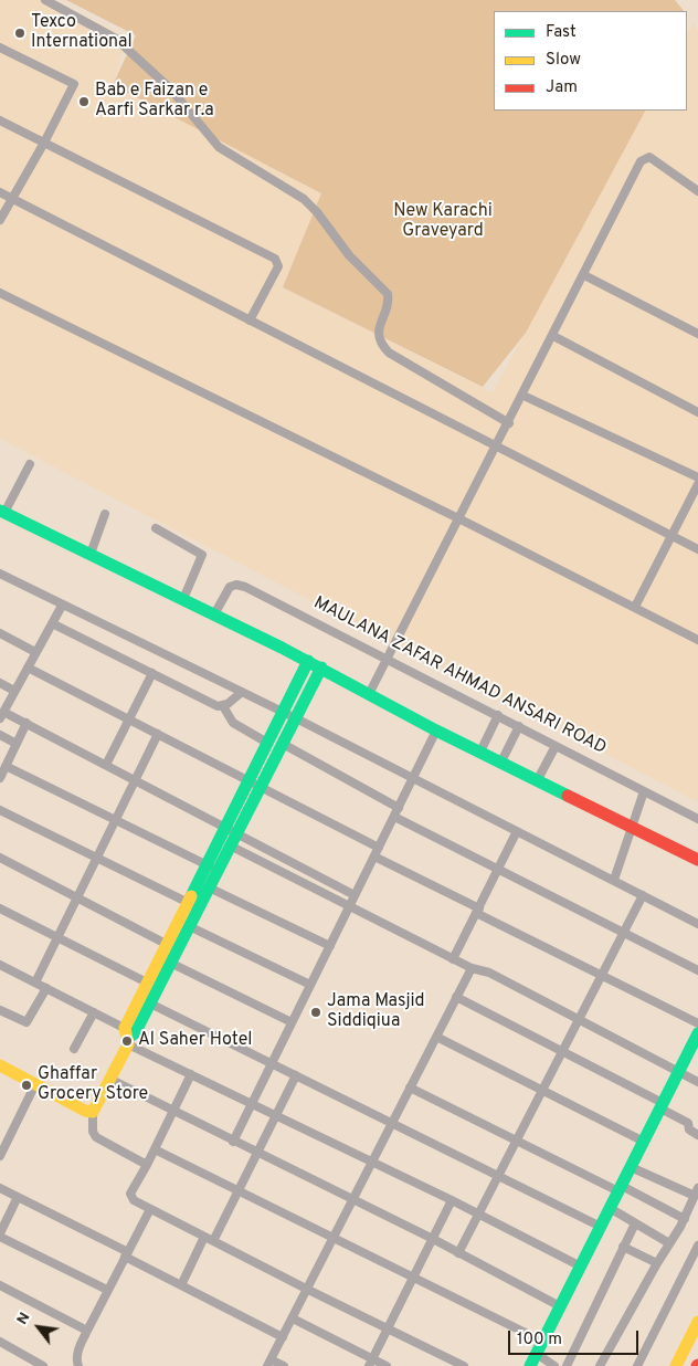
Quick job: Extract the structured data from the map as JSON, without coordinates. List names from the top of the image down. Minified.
{"streets":{"street":["MAULANA ZAFAR AHMAD ANSARI ROAD"]},"parks":["New Karachi Graveyard"],"places":["Texco International","Bab e Faizan e Aarfi Sarkar r.a","Jama Masjid Siddiqiua","Al Saher Hotel","Ghaffar Grocery Store"],"legend":["Fast","Slow","Jam"],"scale_bar":"100 m","north":"top left"}
